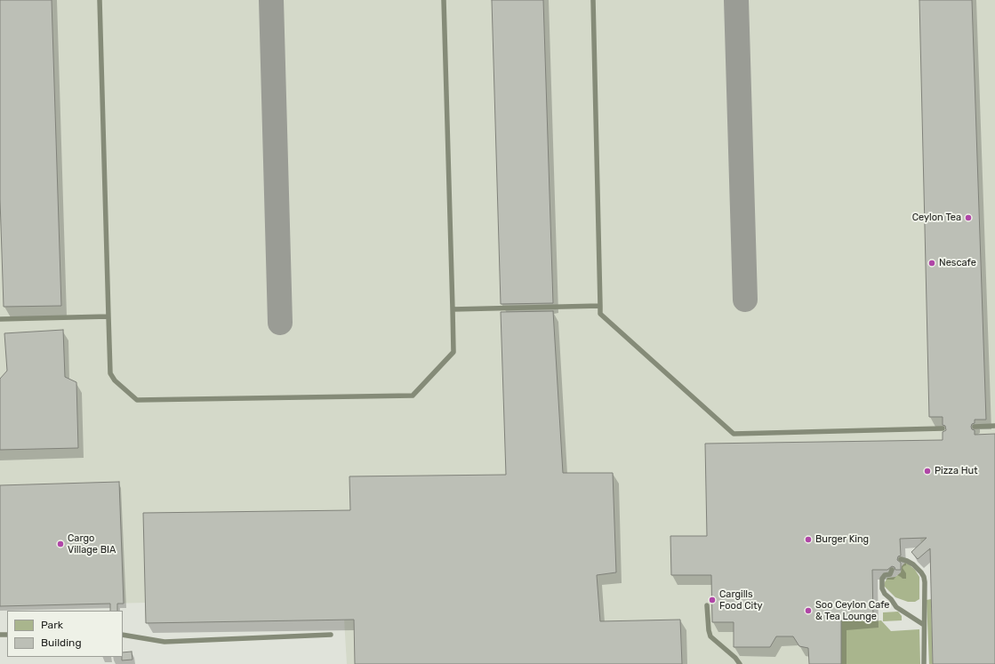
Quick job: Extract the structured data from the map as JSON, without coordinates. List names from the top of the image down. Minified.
{"places":["Ceylon Tea","Nescafe","Pizza Hut","Burger King","Cargo Village BIA","Cargills Food City","Soo Ceylon Cafe & Tea Lounge"],"legend":["Park","Building"]}
